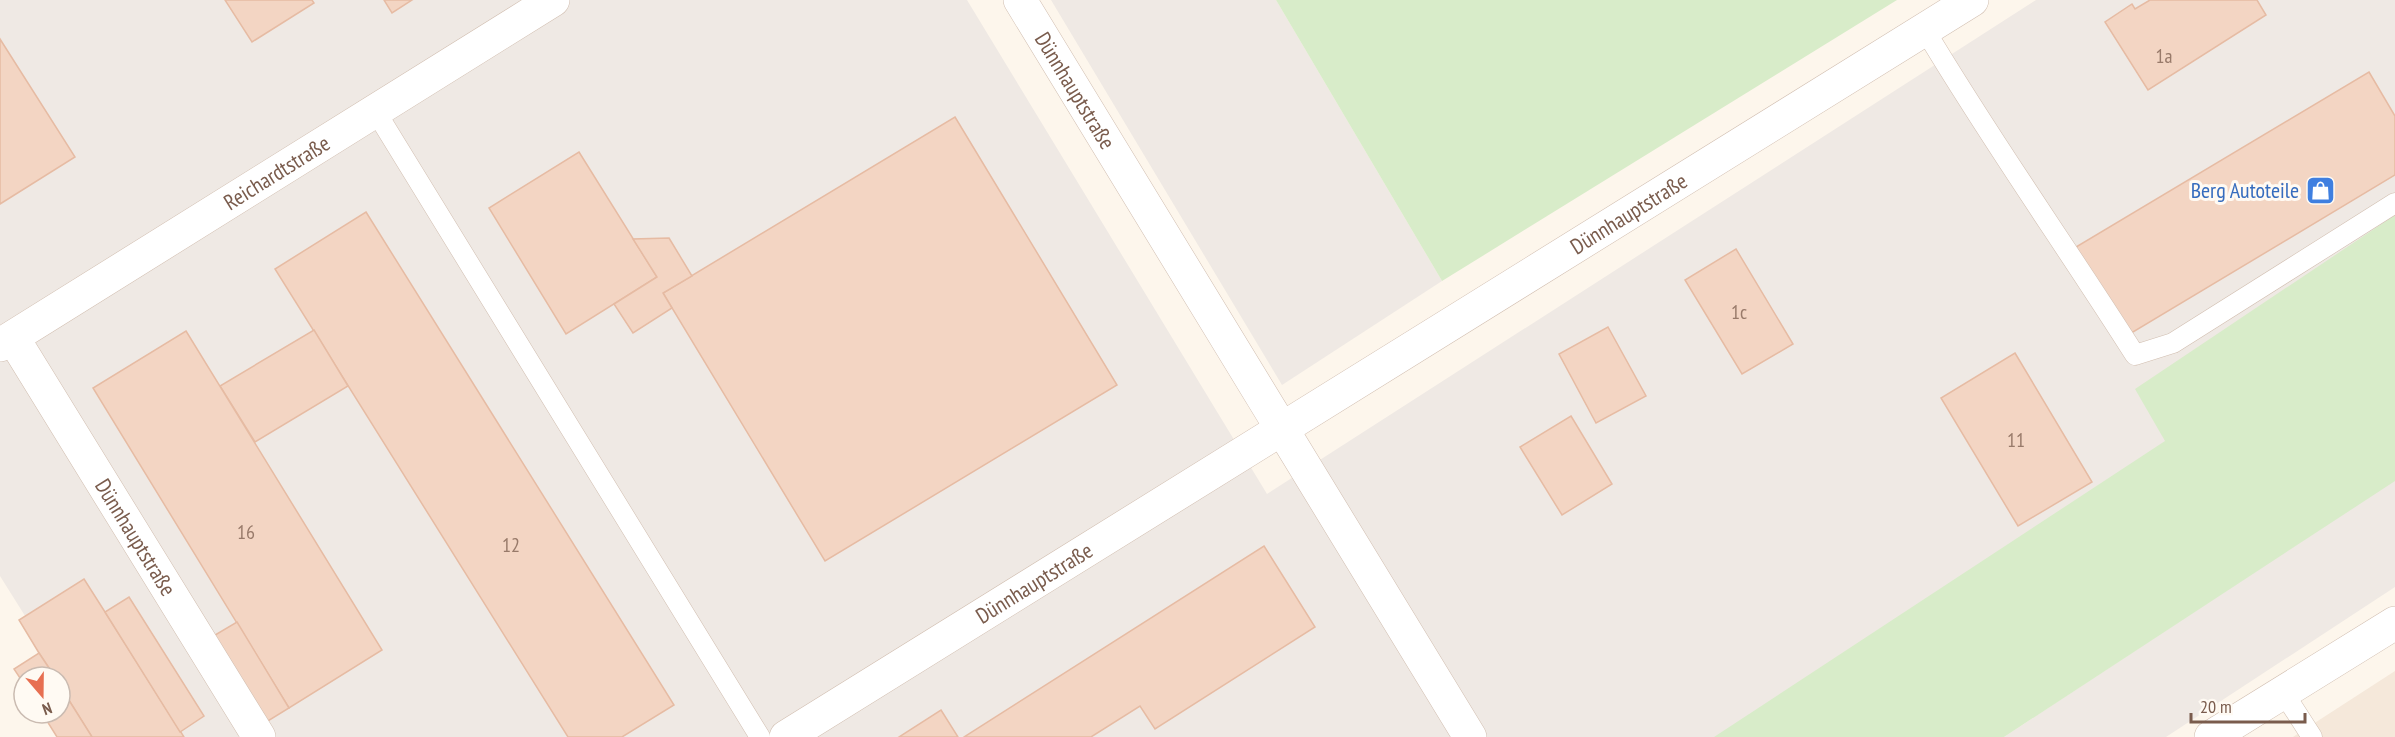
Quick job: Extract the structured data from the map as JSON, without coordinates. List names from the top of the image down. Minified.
{"streets":{"street":["Dünnhauptstraße","Reichardtstraße"]},"crossings":[["Dünnhauptstraße","Reichardtstraße"]],"places":{"shop":["Berg Autoteile"]},"house_numbers":["1a","1c","11","16","12"],"scale_bar":"20 m","north":"bottom"}
